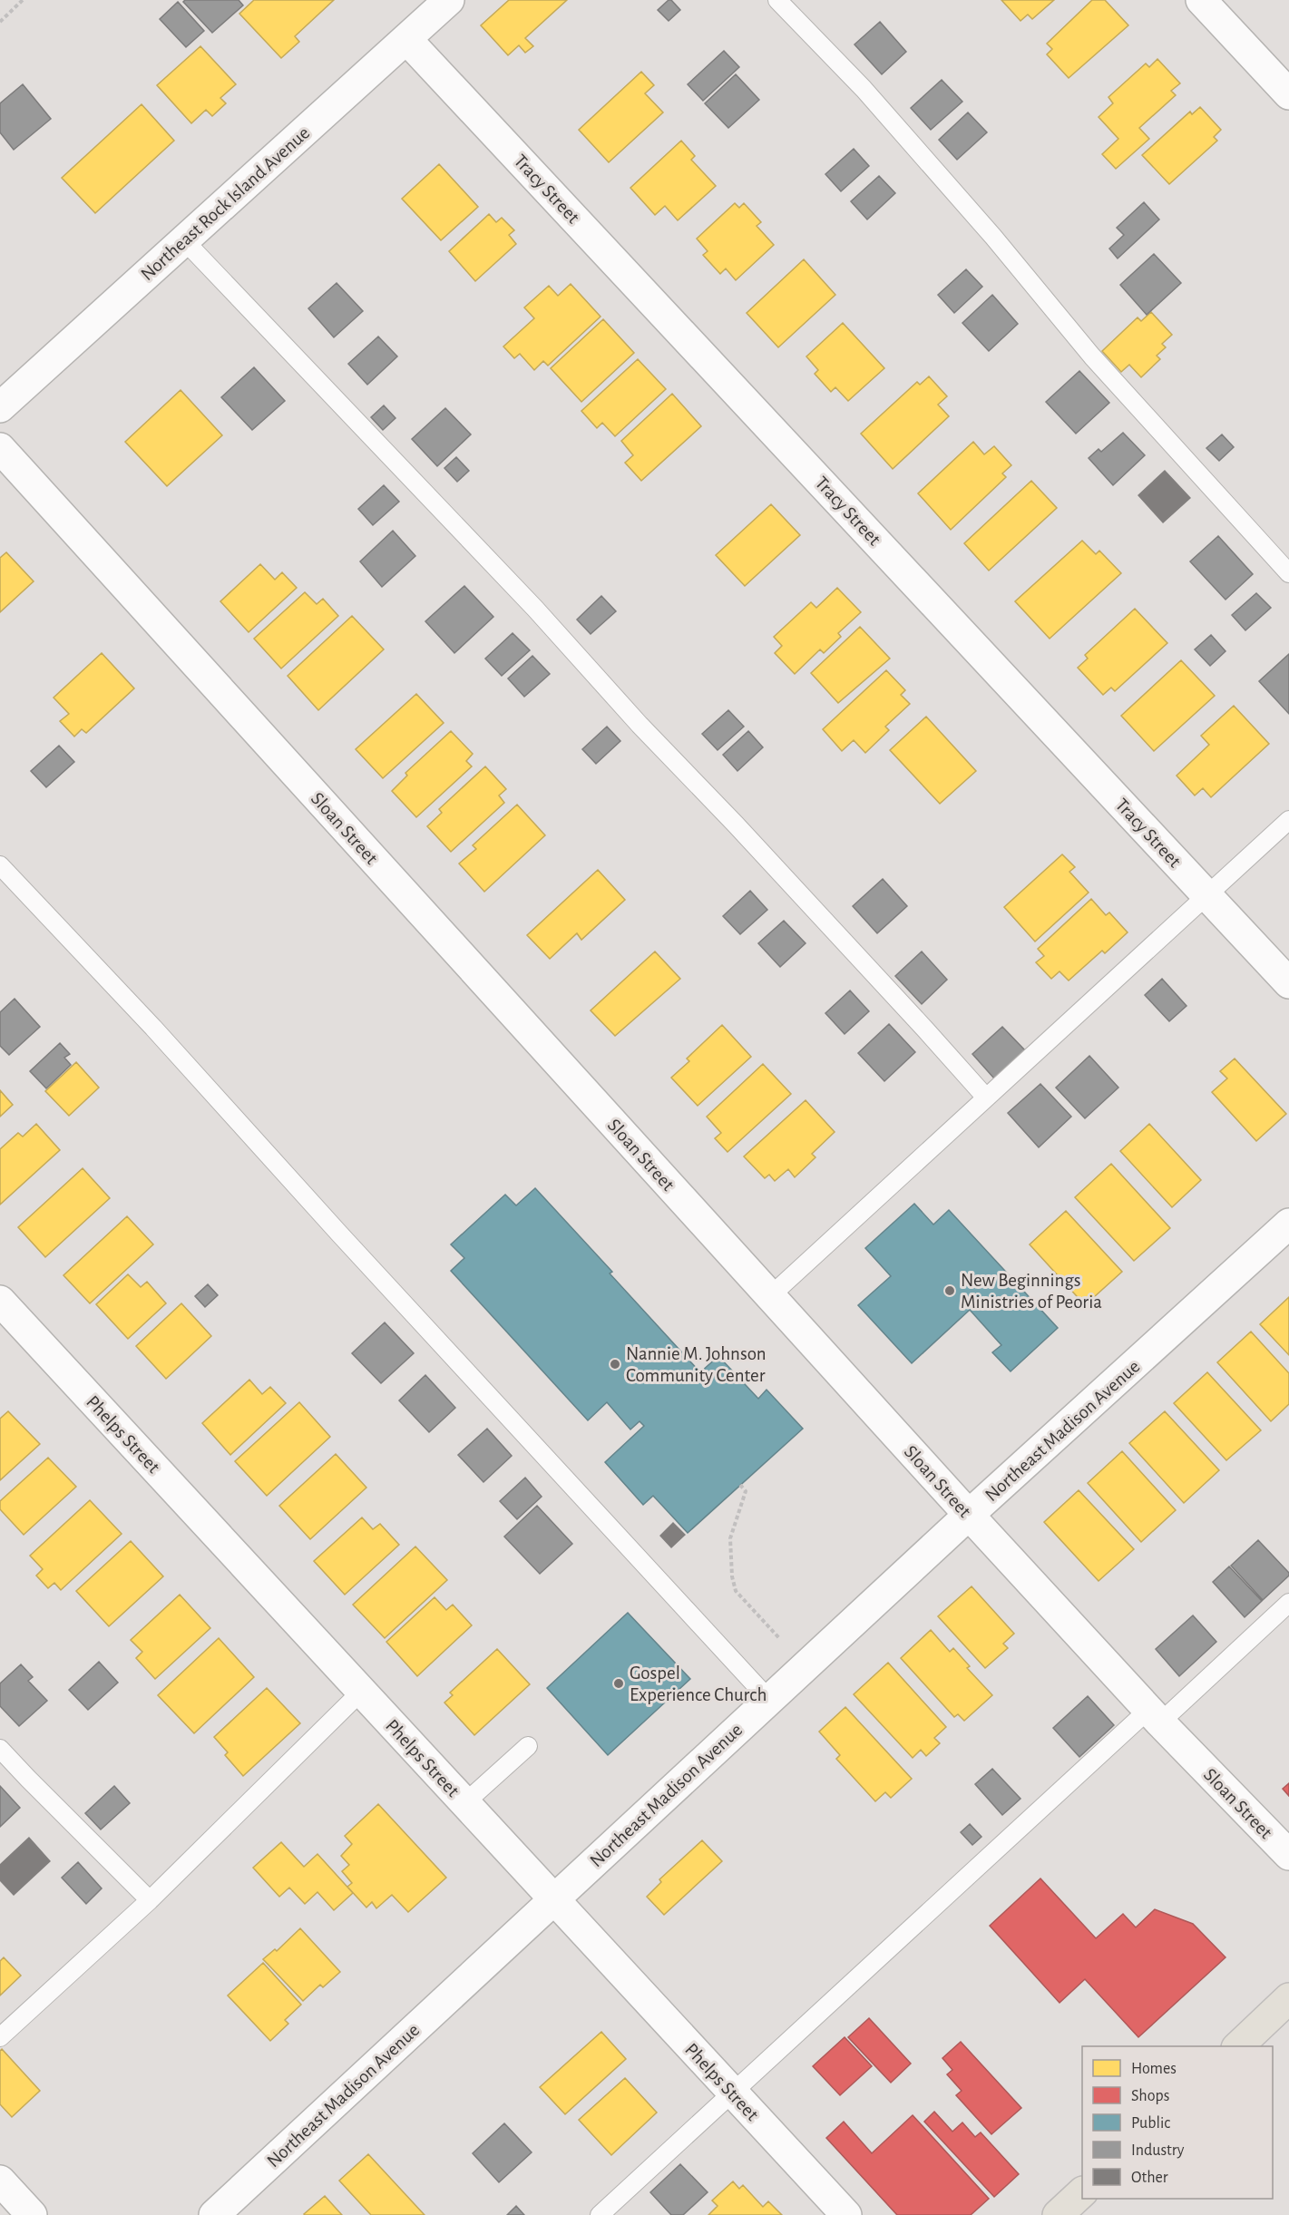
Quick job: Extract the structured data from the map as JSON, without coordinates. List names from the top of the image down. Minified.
{"streets":{"street":["Tracy Street","Northeast Rock Island Avenue","Sloan Street","Northeast Madison Avenue","Phelps Street"]},"crossings":[["Tracy Street","Northeast Rock Island Avenue"],["Sloan Street","Northeast Madison Avenue"],["Northeast Madison Avenue","Phelps Street"]],"places":["New Beginnings Ministries of Peoria","Nannie M. Johnson Community Center","Gospel Experience Church"],"legend":["Homes","Shops","Public","Industry","Other"]}
